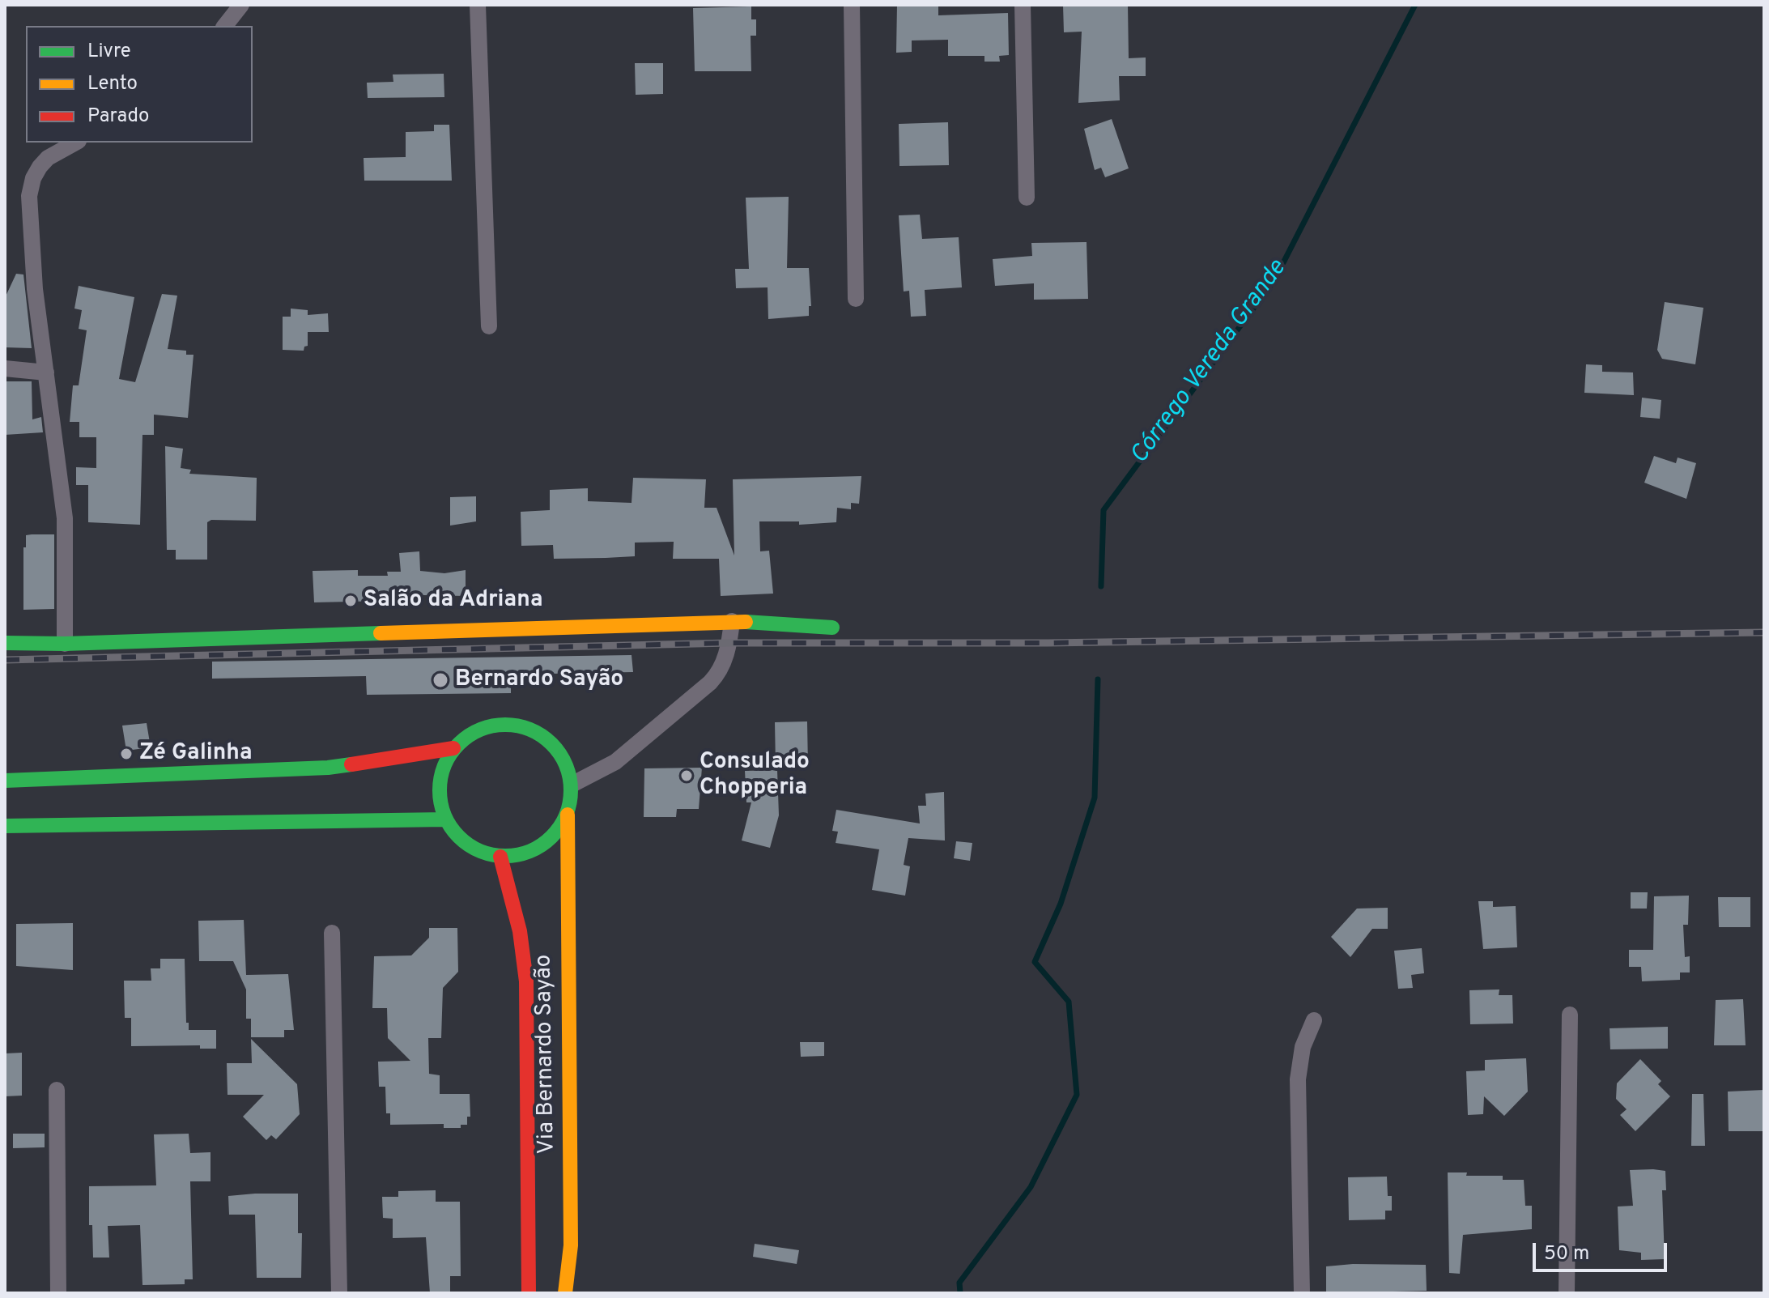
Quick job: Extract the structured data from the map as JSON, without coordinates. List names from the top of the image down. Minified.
{"streets":{"main road":["Via Bernardo Sayão"]},"water":["Córrego Vereda Grande"],"places":["Salão da Adriana","Bernardo Sayão","Zé Galinha","Consulado Chopperia"],"legend":["Livre","Lento","Parado"],"scale_bar":"50 m"}
